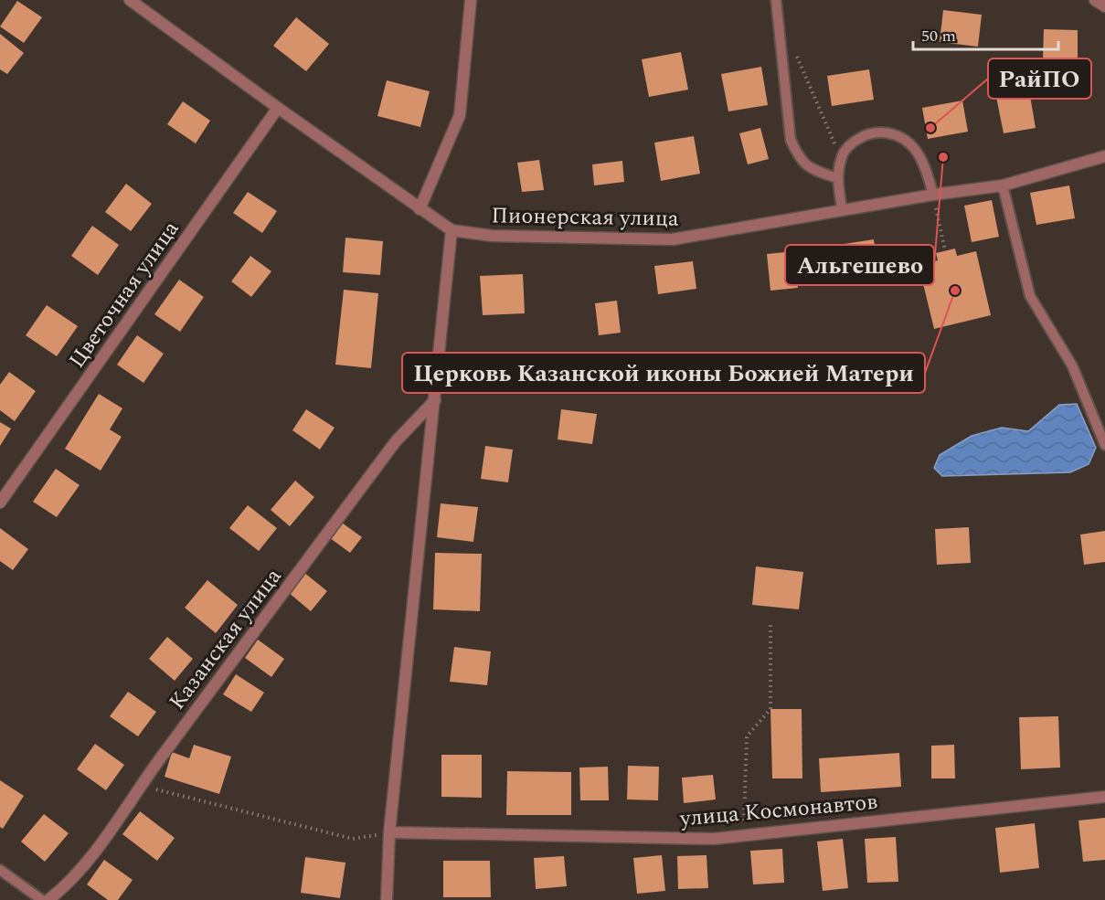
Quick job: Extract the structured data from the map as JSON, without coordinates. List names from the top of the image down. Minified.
{"streets":{"street":["Пионерская улица","Цветочная улица","Казанская улица","улица Космонавтов"]},"crossings":[["Пионерская улица","Цветочная улица"]],"places":["РайПО","Альгешево","Церковь Казанской иконы Божией Матери"],"scale_bar":"50 m"}
